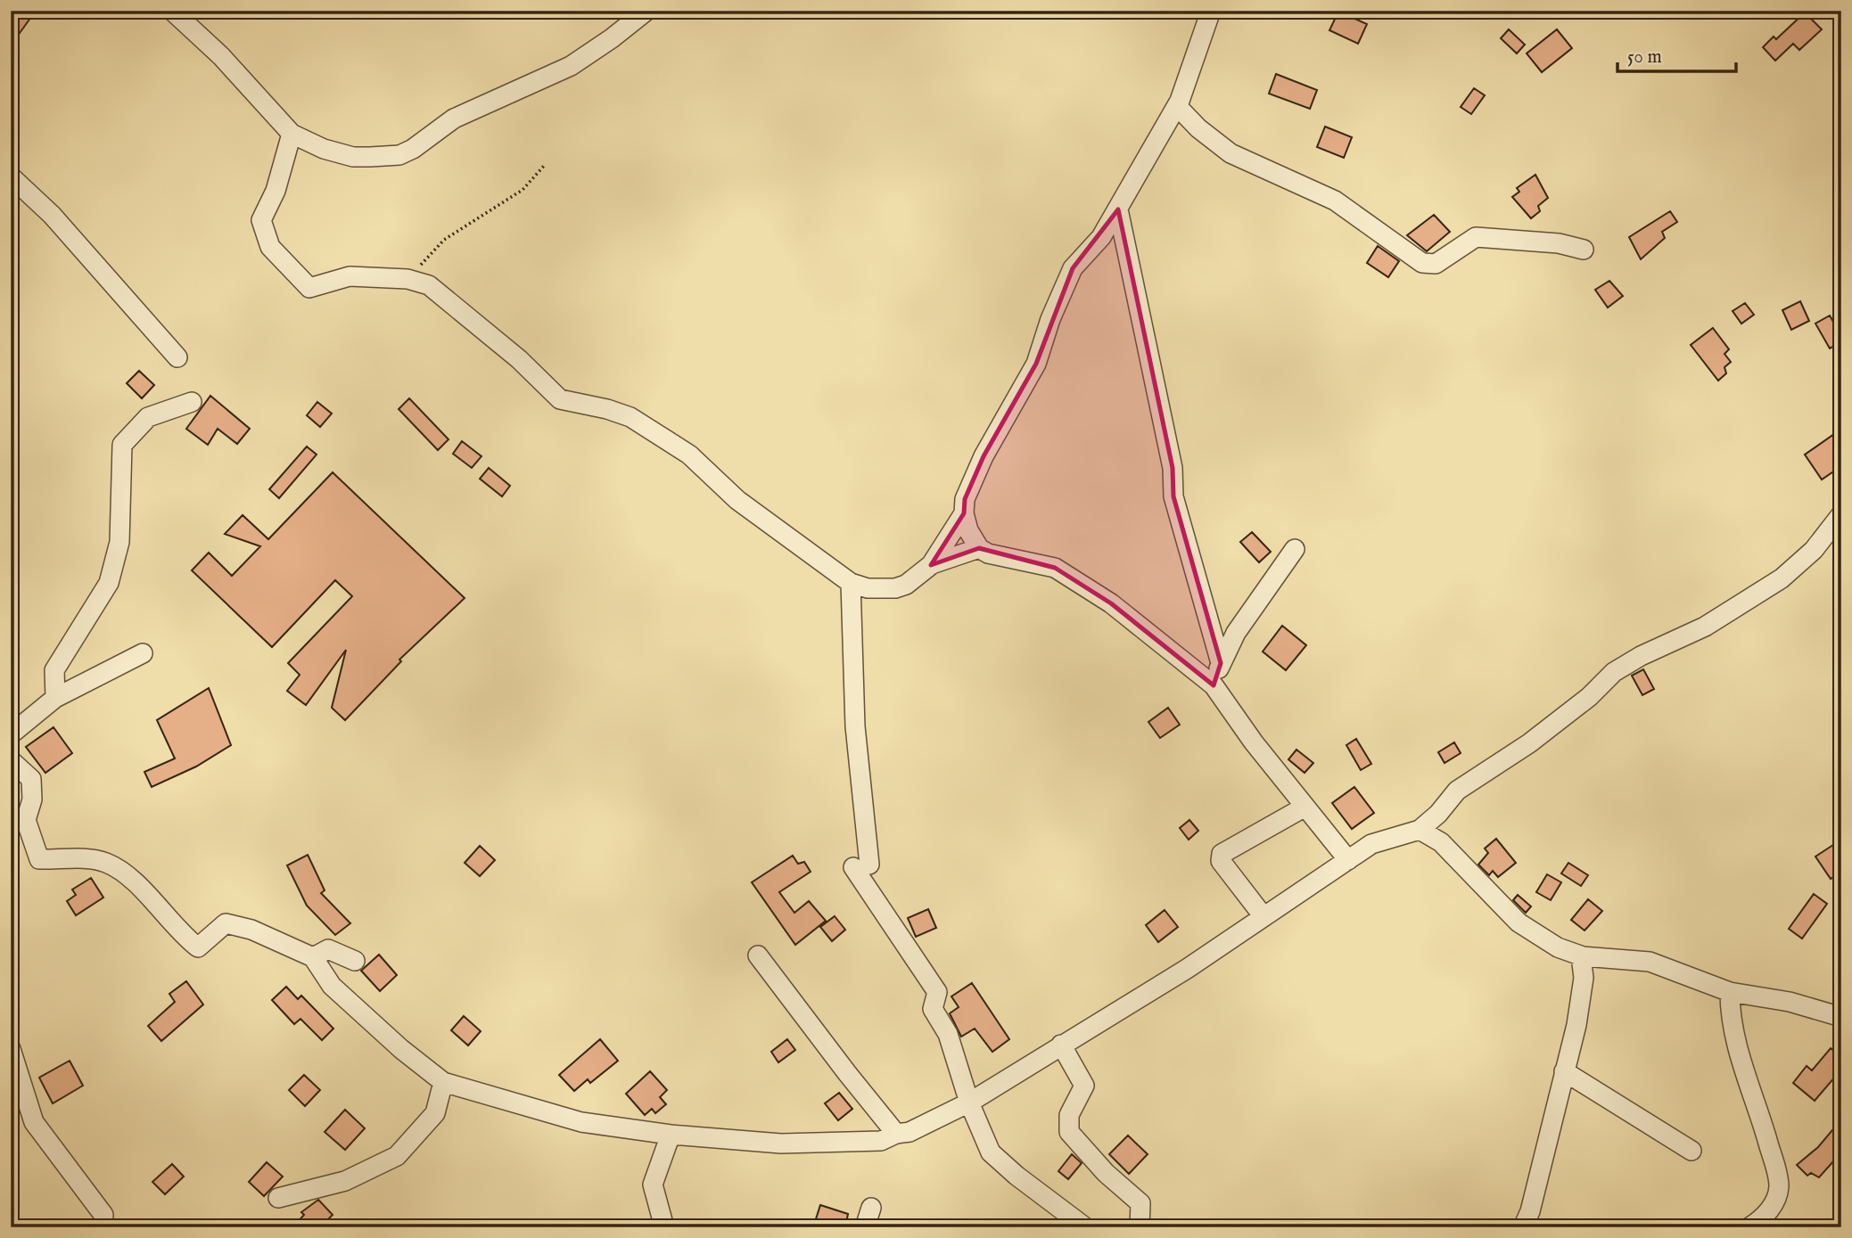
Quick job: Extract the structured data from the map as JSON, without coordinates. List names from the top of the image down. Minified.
{"scale_bar":"50 m"}
